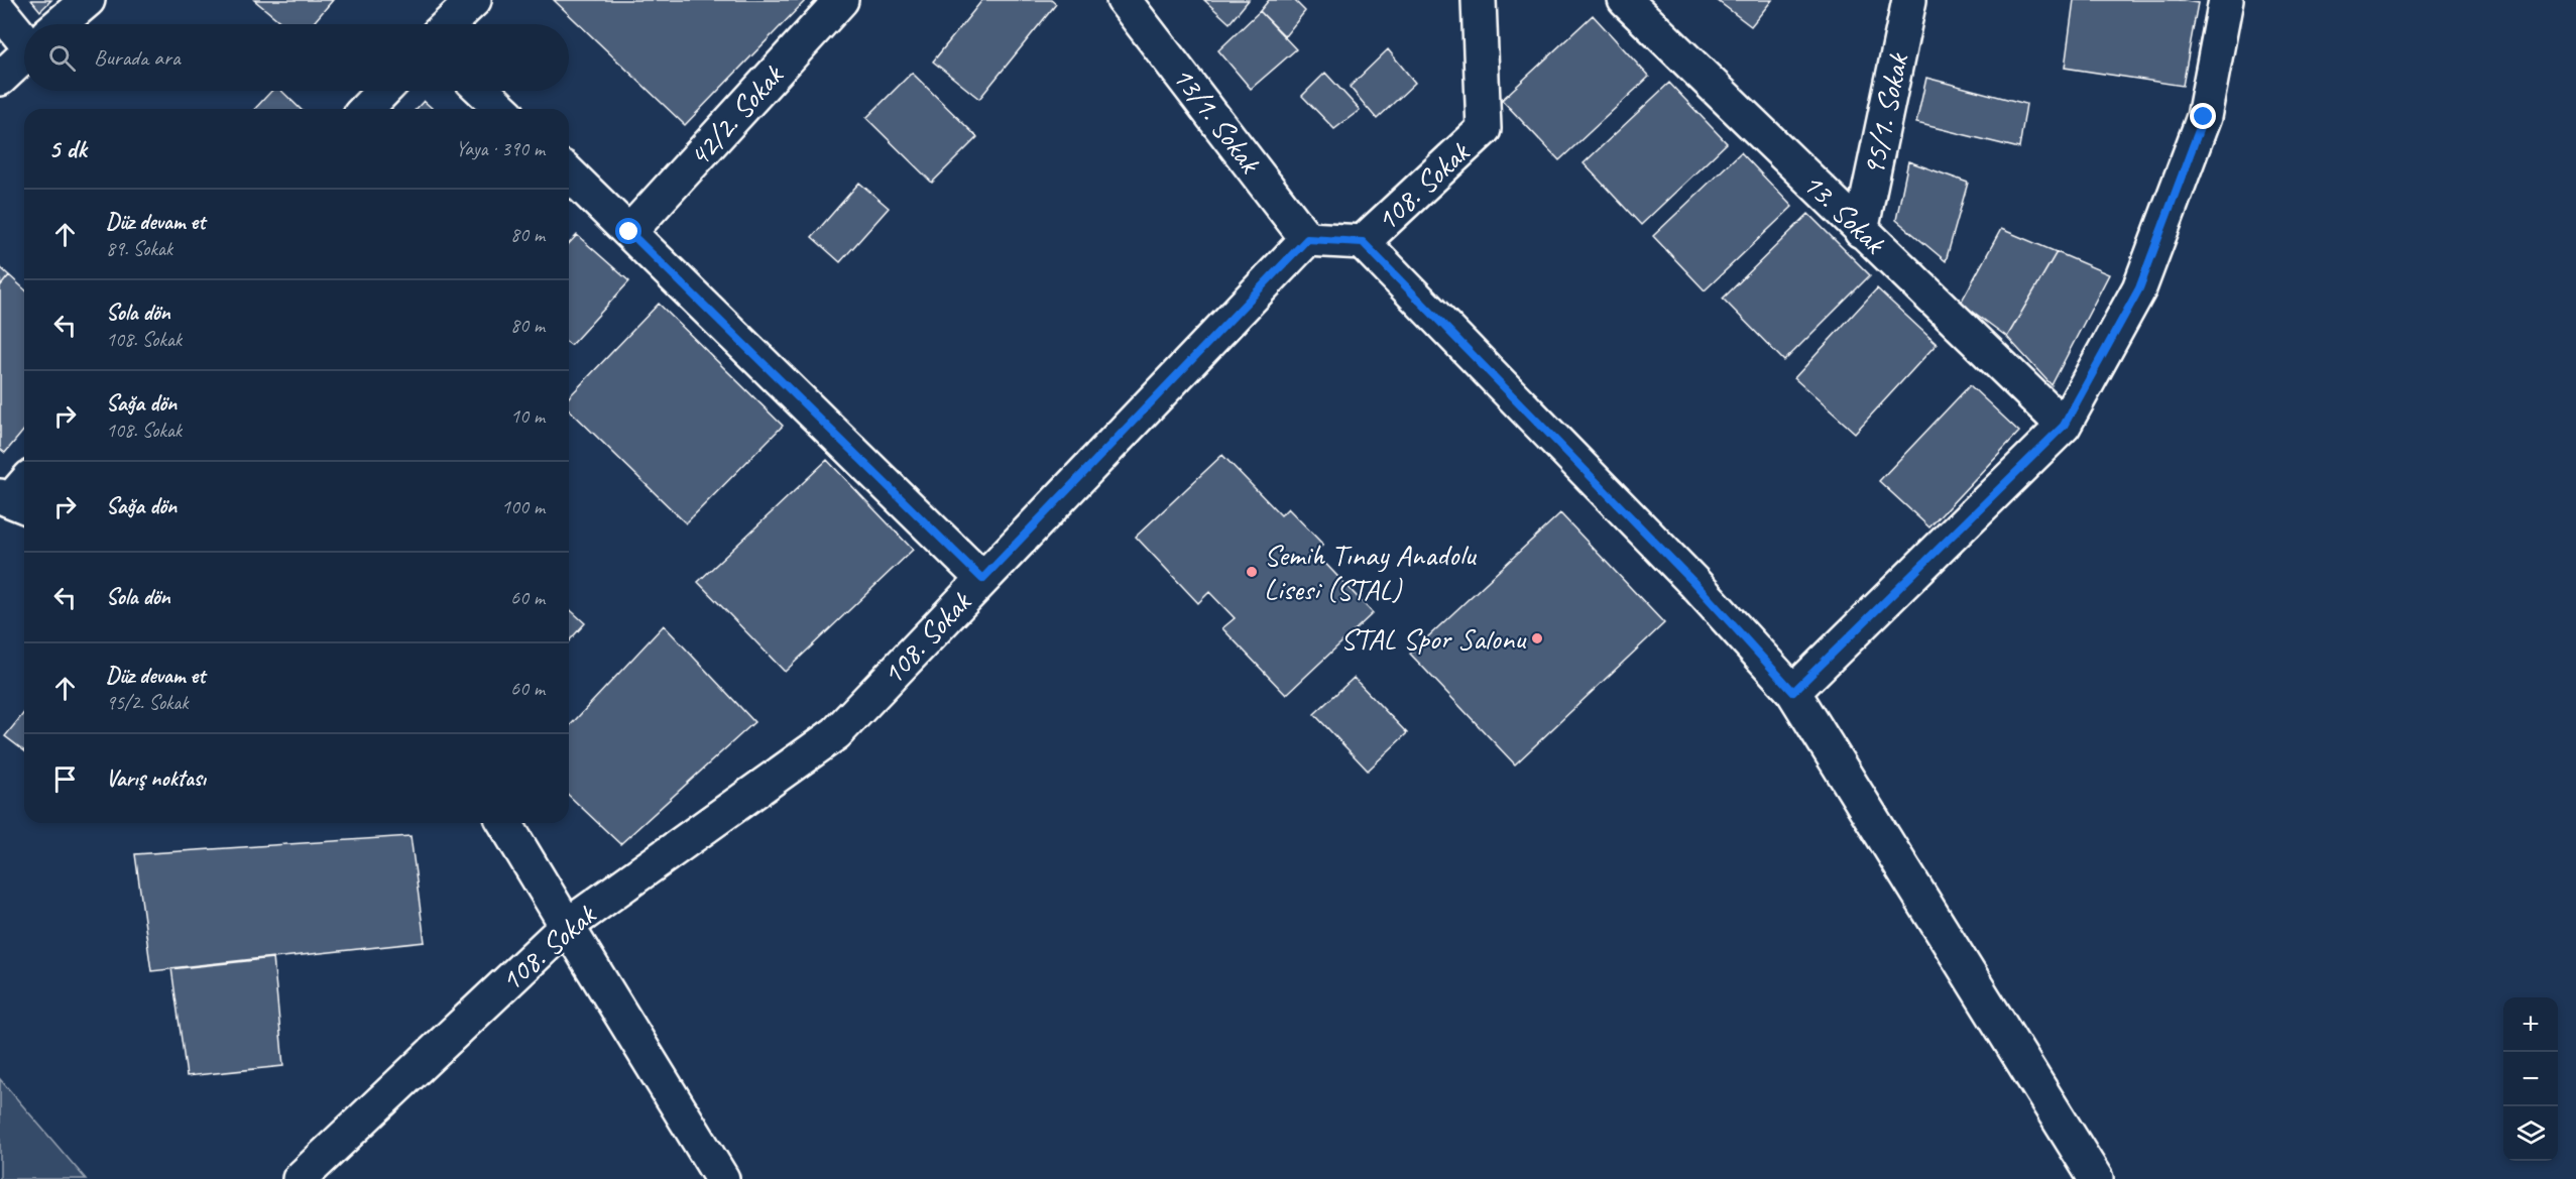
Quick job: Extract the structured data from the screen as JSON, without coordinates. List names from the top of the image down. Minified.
{"streets":{"street":["95/1. Sokak","42/2. Sokak","13/1. Sokak","108. Sokak","13. Sokak"]},"crossings":[["95/1. Sokak","13. Sokak"],["13/1. Sokak","108. Sokak"]],"places":["Semih Tınay Anadolu Lisesi (STAL)","STAL Spor Salonu"],"page":{"search":"Burada ara","heading":["5 dk","Yaya · 390 m"],"list":[["Düz devam et","89. Sokak","80 m"],["Sola dön","108. Sokak","80 m"],["Sağa dön","108. Sokak","10 m"],["Sağa dön","100 m"],["Sola dön","60 m"],["Düz devam et","95/2. Sokak","60 m"],"Varış noktası"],"map_buttons":["+","−"]}}
